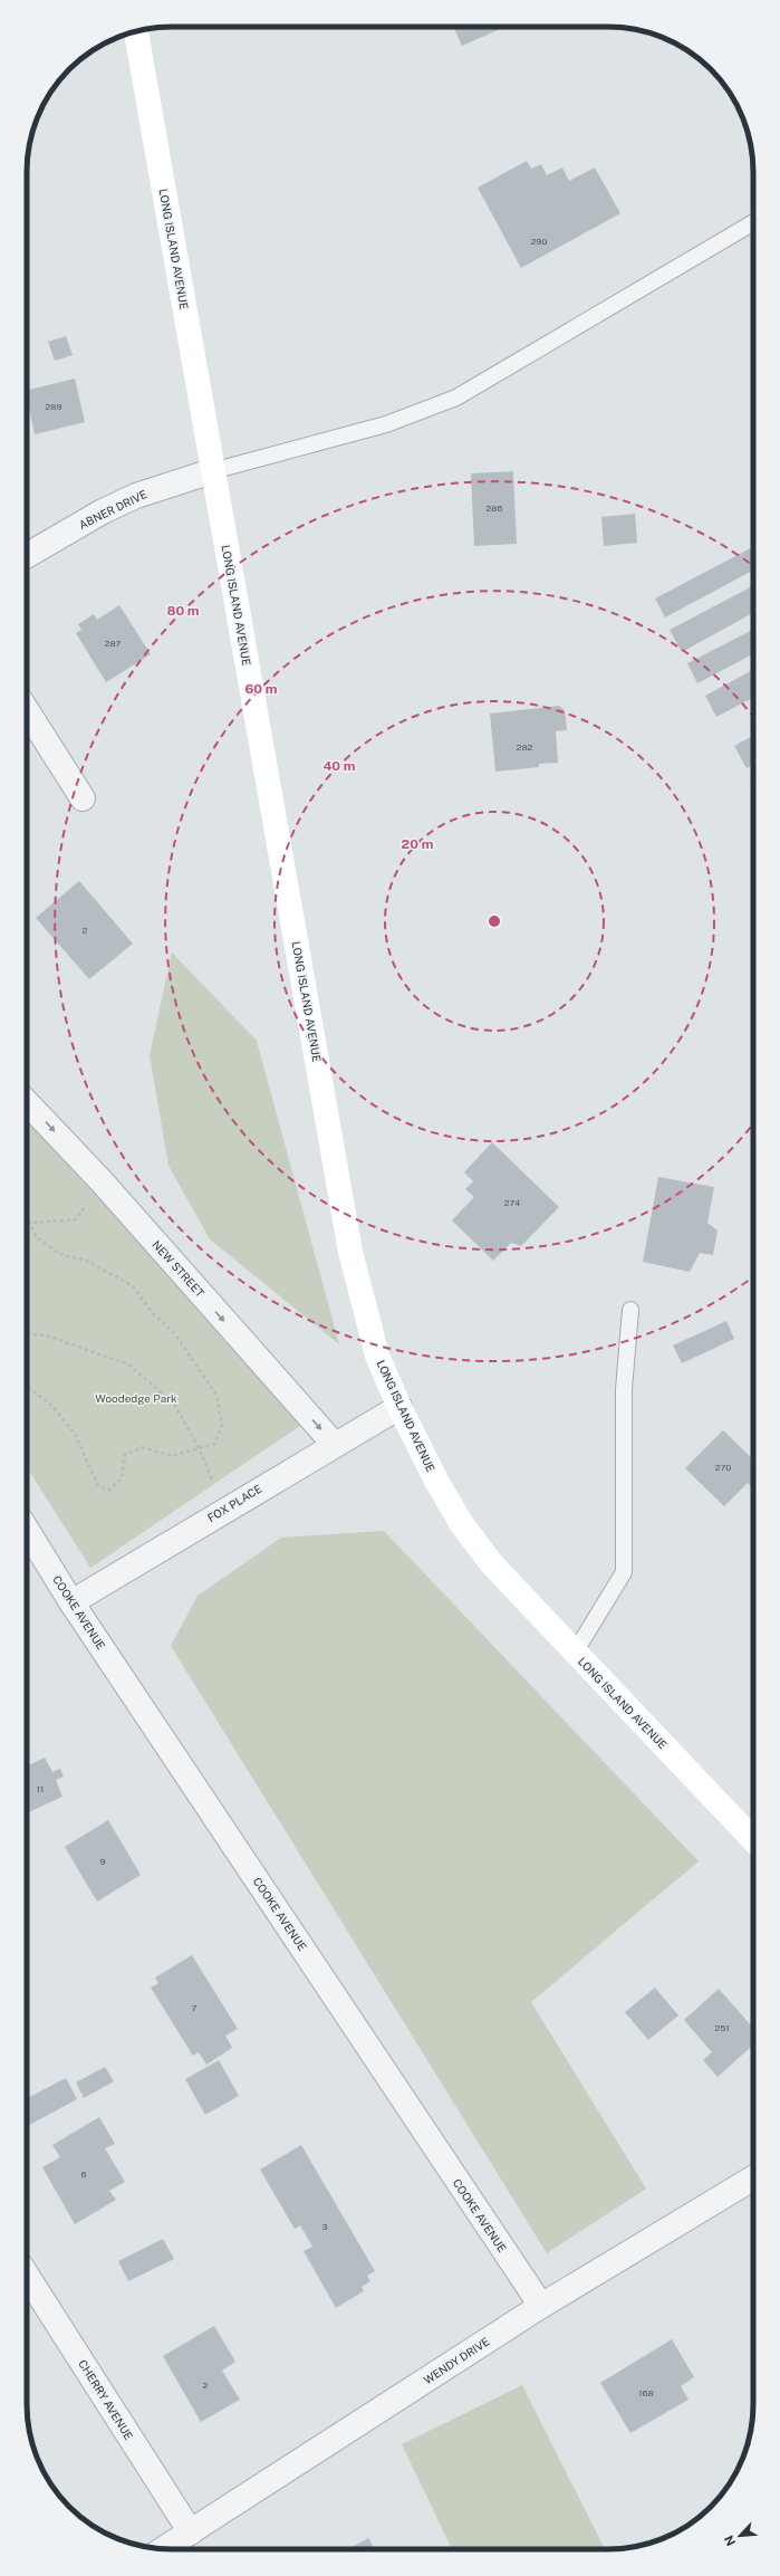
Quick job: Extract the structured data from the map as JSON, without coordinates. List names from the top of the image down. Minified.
{"streets":{"street":["LONG ISLAND AVENUE","ABNER DRIVE","NEW STREET","FOX PLACE","COOKE AVENUE","WENDY DRIVE","CHERRY AVENUE"]},"crossings":[["LONG ISLAND AVENUE","ABNER DRIVE"],["LONG ISLAND AVENUE","FOX PLACE"],["NEW STREET","FOX PLACE"],["FOX PLACE","COOKE AVENUE"],["COOKE AVENUE","WENDY DRIVE"],["WENDY DRIVE","CHERRY AVENUE"]],"one_way":["NEW STREET"],"parks":["Woodedge Park"],"house_numbers":["290","289","286","287","282","2","274","270","11","9","7","251","6","3","2","168"],"north":"bottom left","rings":["80 m","60 m","40 m","20 m"]}
